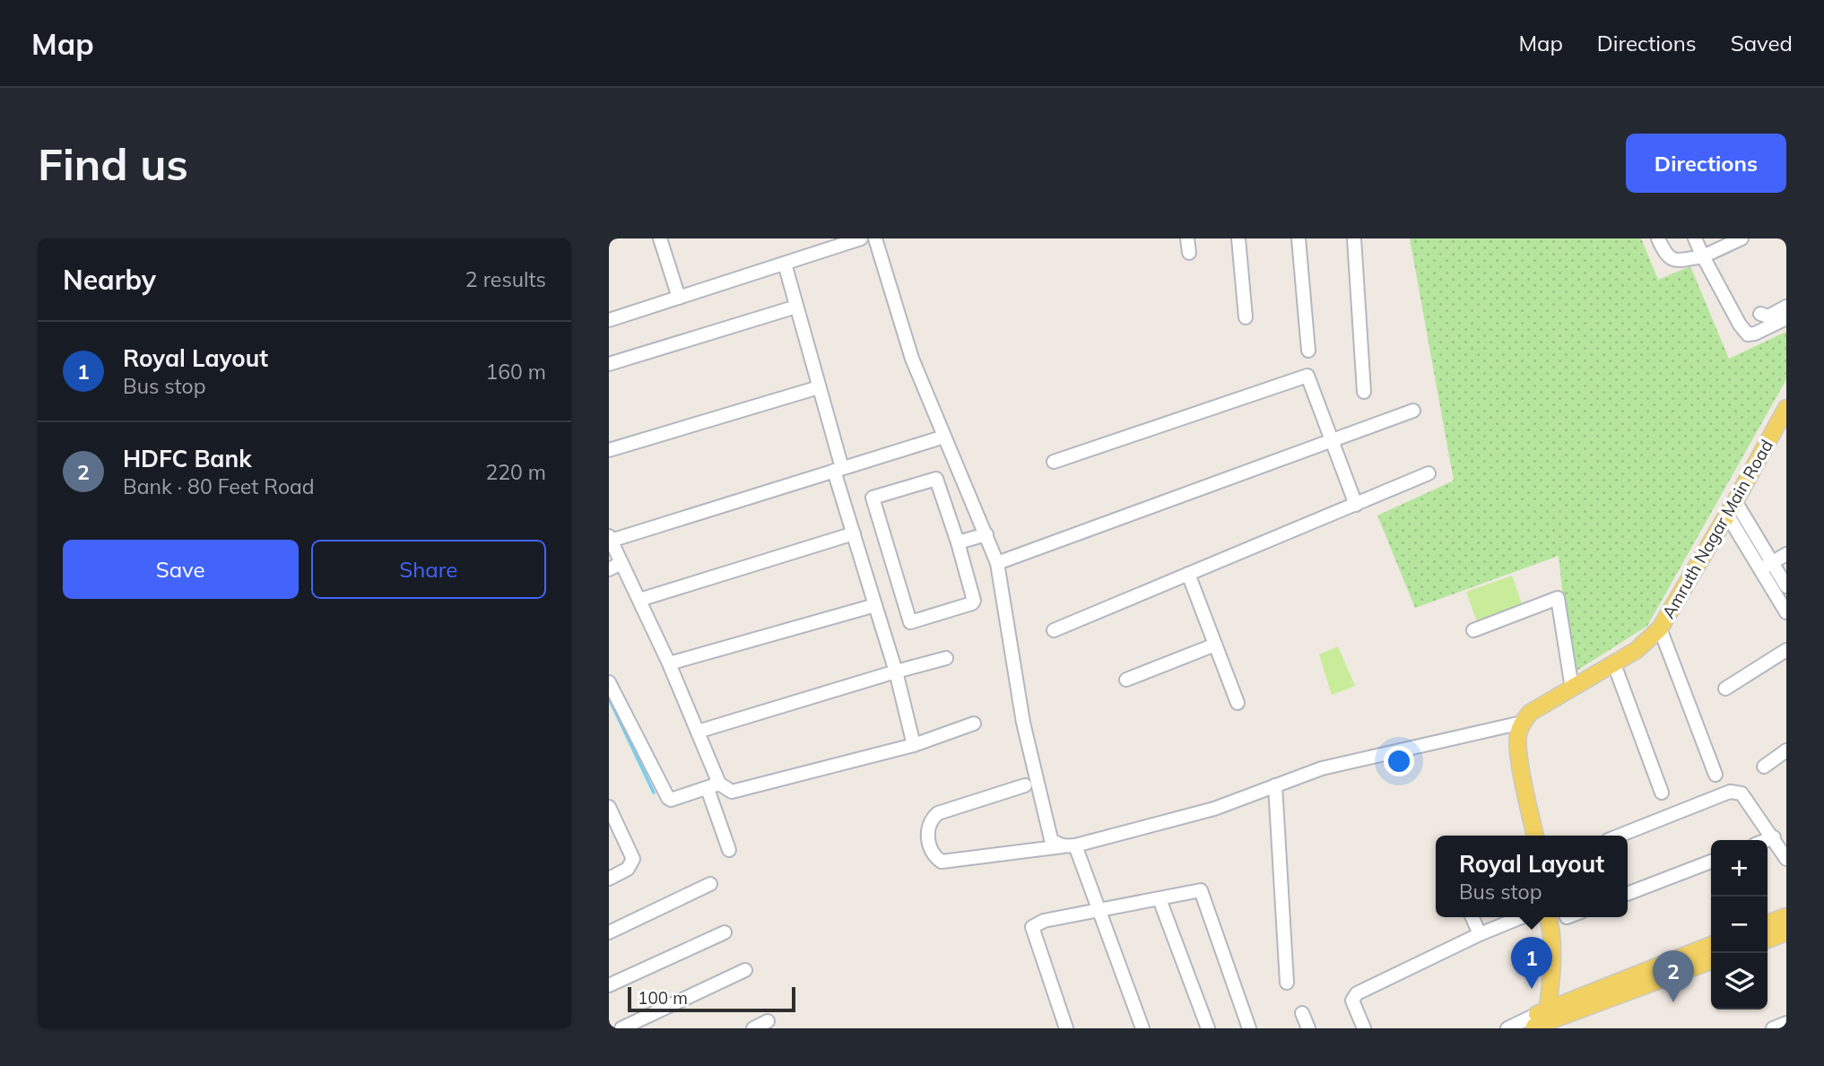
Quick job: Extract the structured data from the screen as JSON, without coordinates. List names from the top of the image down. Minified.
{"streets":{"main road":["Amruth Nagar Main Road"]},"scale_bar":"100 m","page":{"header":"Map","nav":["Map","Directions","Saved"],"buttons":["Directions",["Save","Share"]],"title":"Find us","heading":["Nearby","2 results"],"list":[{"mark":"1","name":"Royal Layout","note":"Bus stop","value":"160 m"},{"mark":"2","name":"HDFC Bank","note":"Bank · 80 Feet Road","value":"220 m"}],"popup":["Royal Layout","Bus stop"],"map_buttons":["+","−"],"pins":["1","2"],"scale":"100 m"}}
